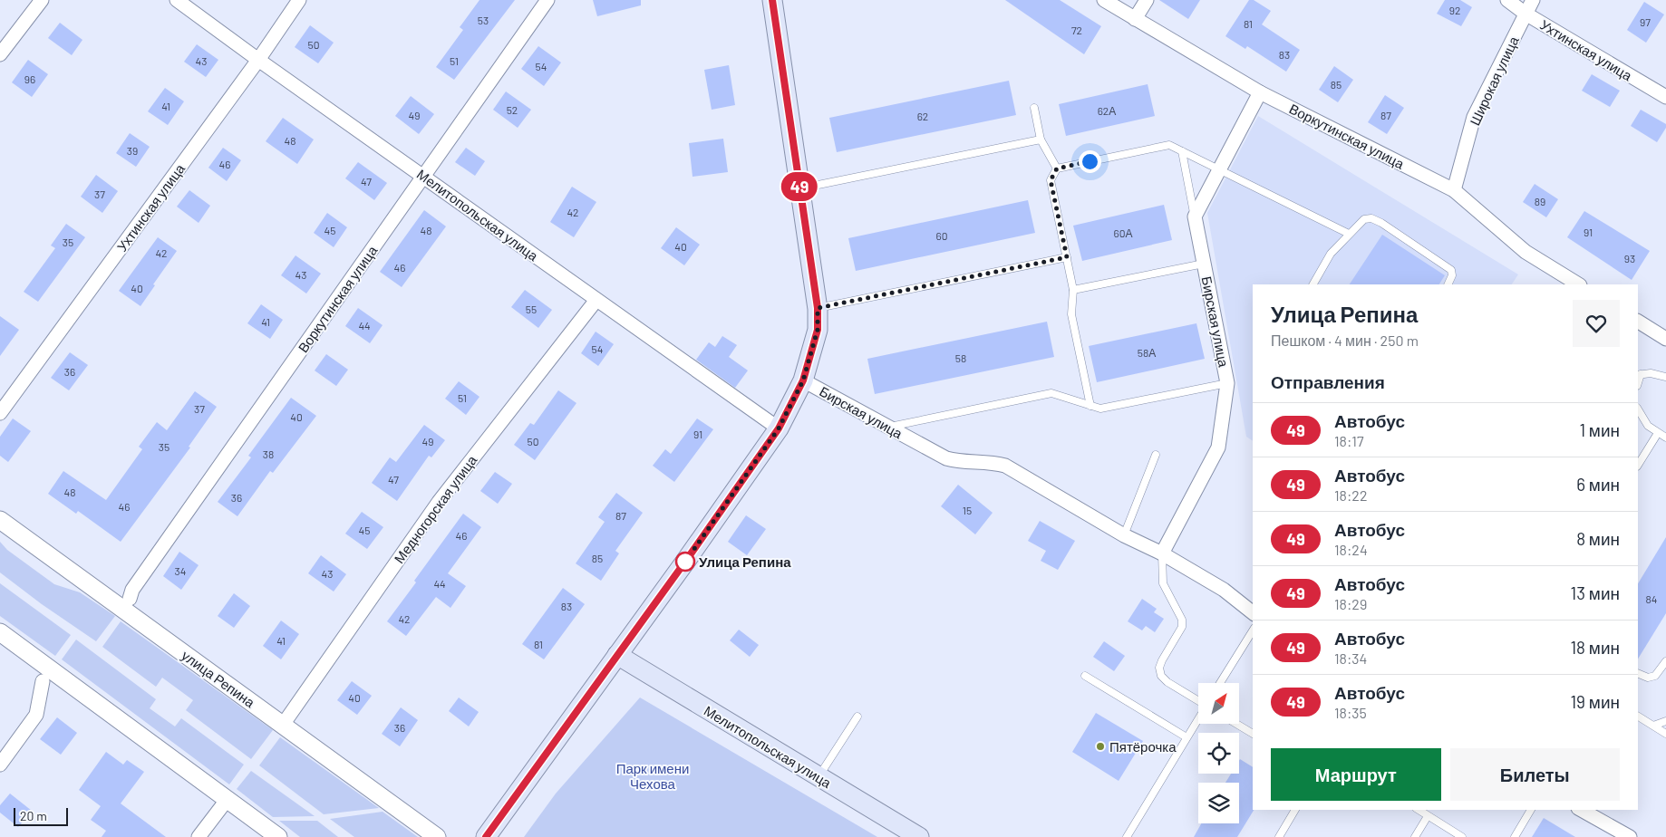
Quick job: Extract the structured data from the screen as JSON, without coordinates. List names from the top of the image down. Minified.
{"streets":{"main road":["Мелитопольская улица"],"street":["Ухтинская улица","Широкая улица","Воркутинская улица","Бирская улица","Медногорская улица","улица Репина"]},"crossings":[["Ухтинская улица","Широкая улица"],["Ухтинская улица","Мелитопольская улица"],["Широкая улица","Воркутинская улица"],["Воркутинская улица","Мелитопольская улица"],["Мелитопольская улица","Медногорская улица"],["Медногорская улица","улица Репина"]],"parks":["Парк имени Чехова"],"places":["Улица Репина","Пятёрочка"],"lines":["bus line 49"],"house_numbers":["92","53","97","81","72","50","83","43","51","54","96","85","41","52","62А","49","87","62","48","39","46","47","37","89","42","45","48","91","60А","60","35","40","42","93","46","43","40","55","41","44","54","58А","58","36","51","37","40","91","49","50","35","38","47","48","36","46","15","87","45","46","85","34","43","44","84","83","42","41","81","40","36"],"scale_bar":"20 m","north":"top right","page":{"on_map":"49","heading":[["Улица Репина","Пешком · 4 мин · 250 m"],"Отправления"],"list":[{"mark":"49","name":"Автобус","note":"18:17","value":"1 мин"},{"mark":"49","name":"Автобус","note":"18:22","value":"6 мин"},{"mark":"49","name":"Автобус","note":"18:24","value":"8 мин"},{"mark":"49","name":"Автобус","note":"18:29","value":"13 мин"},{"mark":"49","name":"Автобус","note":"18:34","value":"18 мин"},{"mark":"49","name":"Автобус","note":"18:35","value":"19 мин"}],"buttons":["Маршрут","Билеты"],"scale":"20 m"}}
